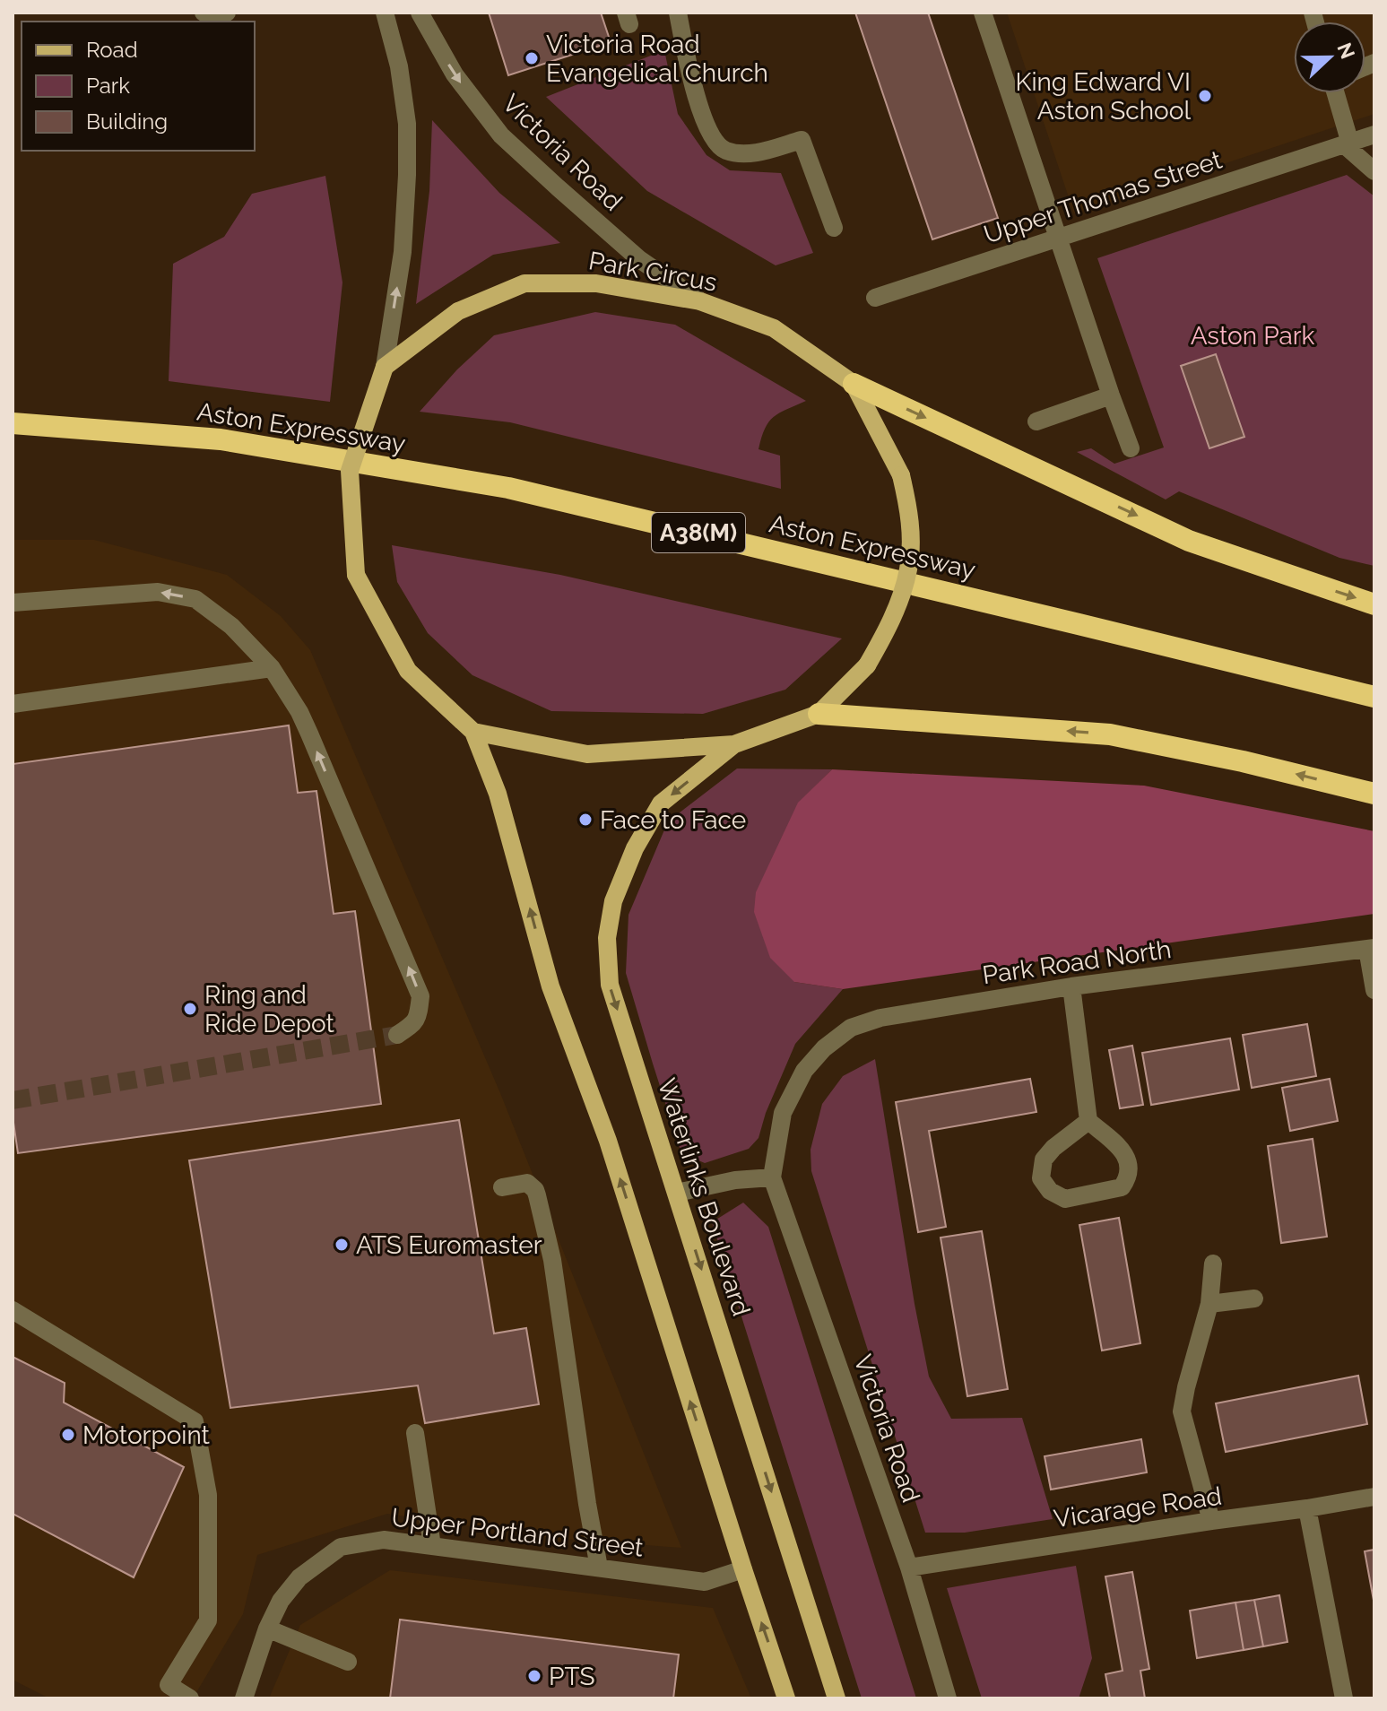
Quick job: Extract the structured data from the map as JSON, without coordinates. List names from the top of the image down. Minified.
{"streets":{"highway":["Aston Expressway","A38(M)"],"main road":["Park Circus","Waterlinks Boulevard"],"street":["Victoria Road","Upper Thomas Street","Park Road North","Vicarage Road","Upper Portland Street"]},"crossings":[["Victoria Road","Park Circus"],["Victoria Road","Park Road North"],["Victoria Road","Vicarage Road"],["Park Circus","Waterlinks Boulevard"]],"one_way":["Victoria Road"],"parks":["Aston Park"],"places":["Victoria Road Evangelical Church","King Edward VI Aston School","Face to Face","Ring and Ride Depot","ATS Euromaster","Motorpoint","PTS"],"legend":["Road","Park","Building"],"north":"right"}
